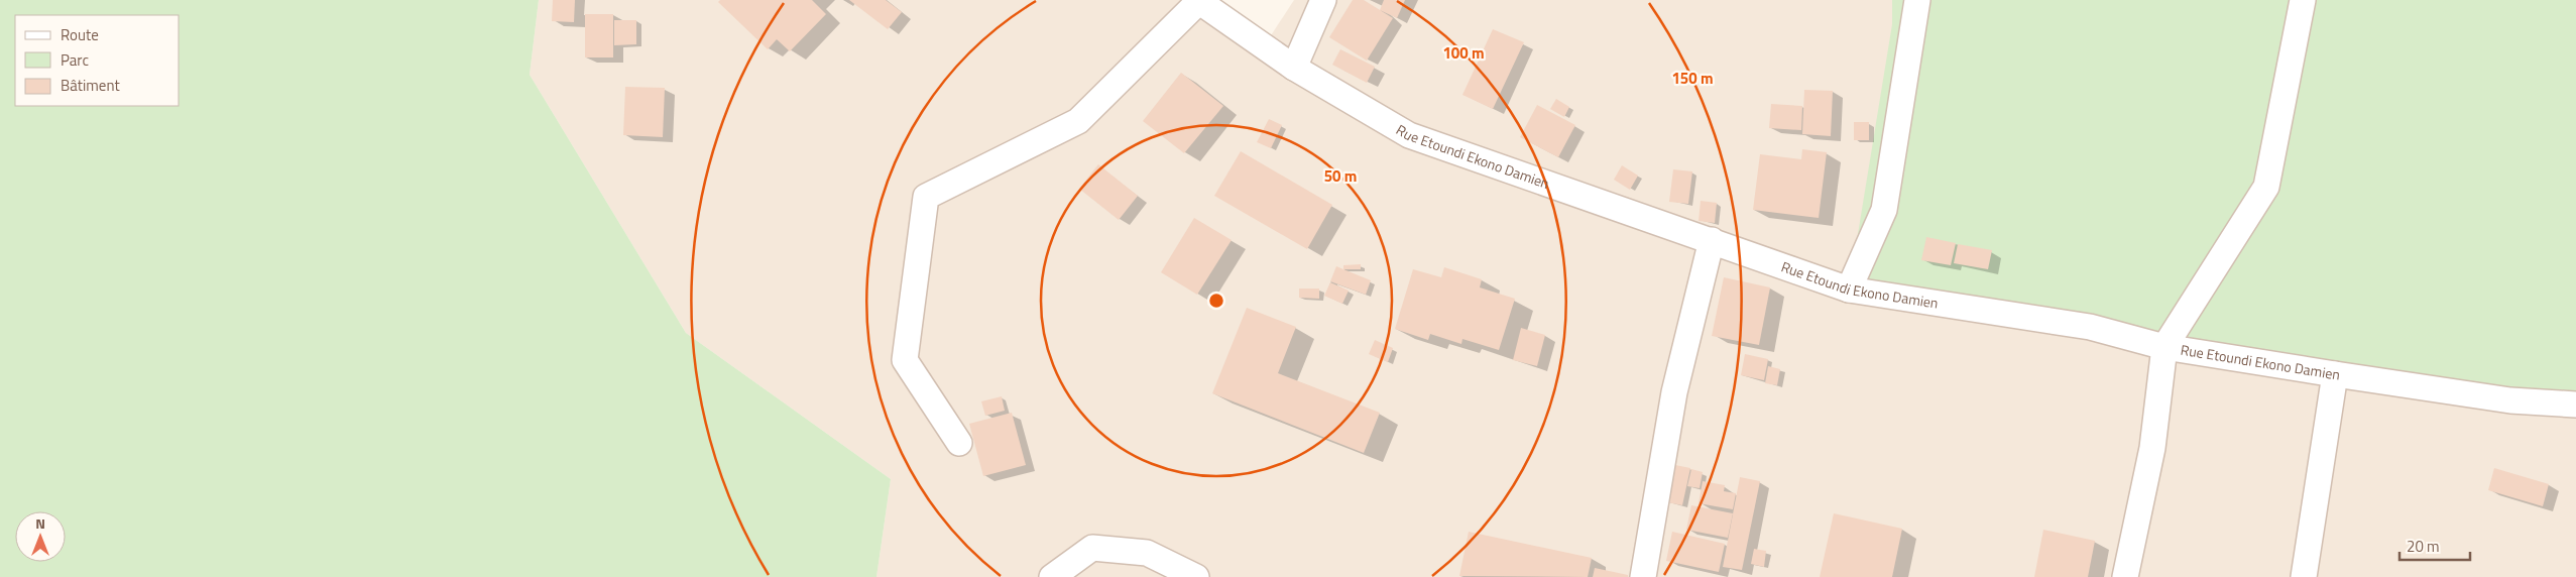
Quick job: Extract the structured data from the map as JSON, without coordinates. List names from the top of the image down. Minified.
{"streets":{"street":["Rue Etoundi Ekono Damien"]},"legend":["Route","Parc","Bâtiment"],"scale_bar":"20 m","north":"top","rings":["100 m","150 m","50 m"]}
